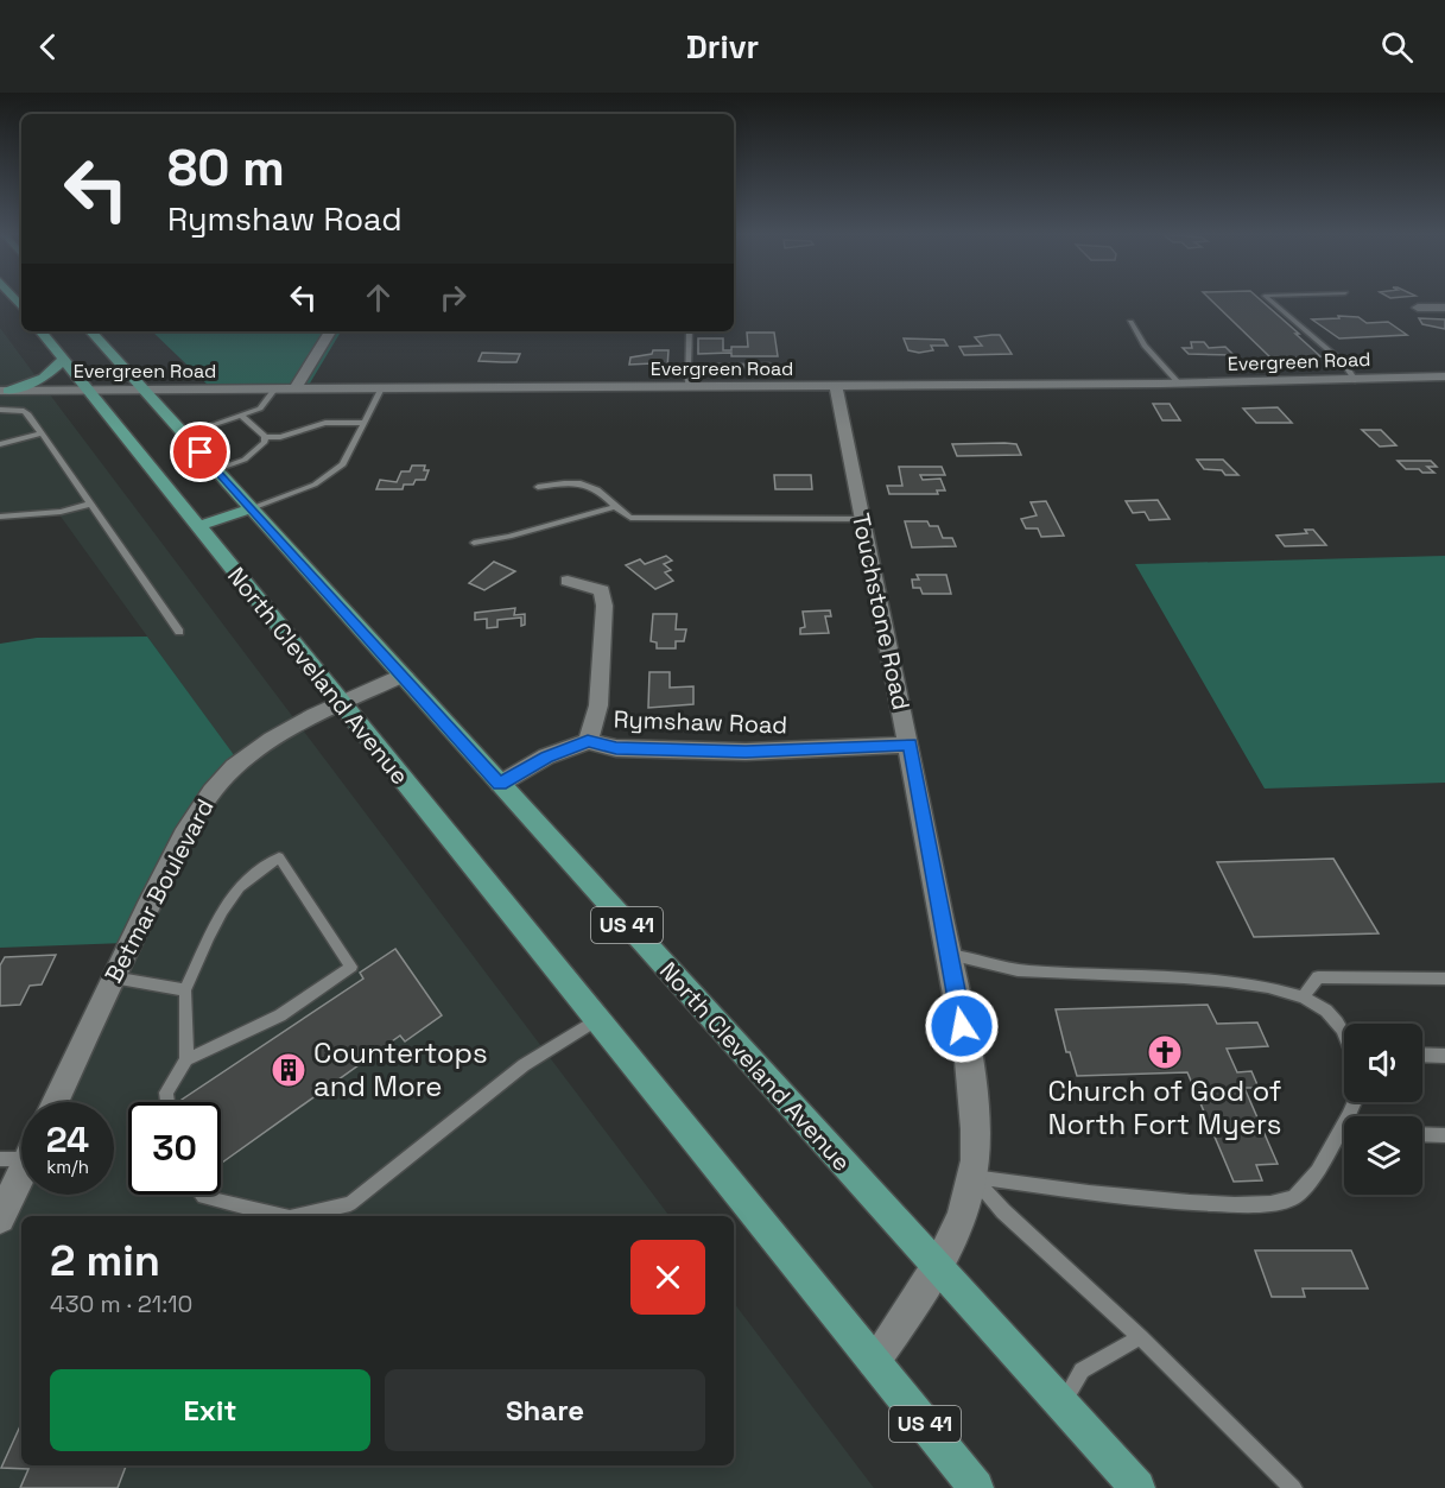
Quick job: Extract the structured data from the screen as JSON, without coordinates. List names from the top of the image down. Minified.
{"streets":{"main road":["North Cleveland Avenue","US 41"],"street":["Evergreen Road","Touchstone Road","Rymshaw Road","Betmar Boulevard"]},"crossings":[["Evergreen Road","Touchstone Road"],["Evergreen Road","North Cleveland Avenue"],["Touchstone Road","North Cleveland Avenue"],["Touchstone Road","Rymshaw Road"],["North Cleveland Avenue","Rymshaw Road"],["North Cleveland Avenue","Betmar Boulevard"]],"places":{"church":["Church of God of North Fort Myers"],"building":["Countertops and More"]},"page":{"header":"Drivr","turn":["80 m","Rymshaw Road"],"speed":"24 km/h","limit":"30","heading":["2 min","430 m · 21:10"],"buttons":["Exit","Share"]}}
